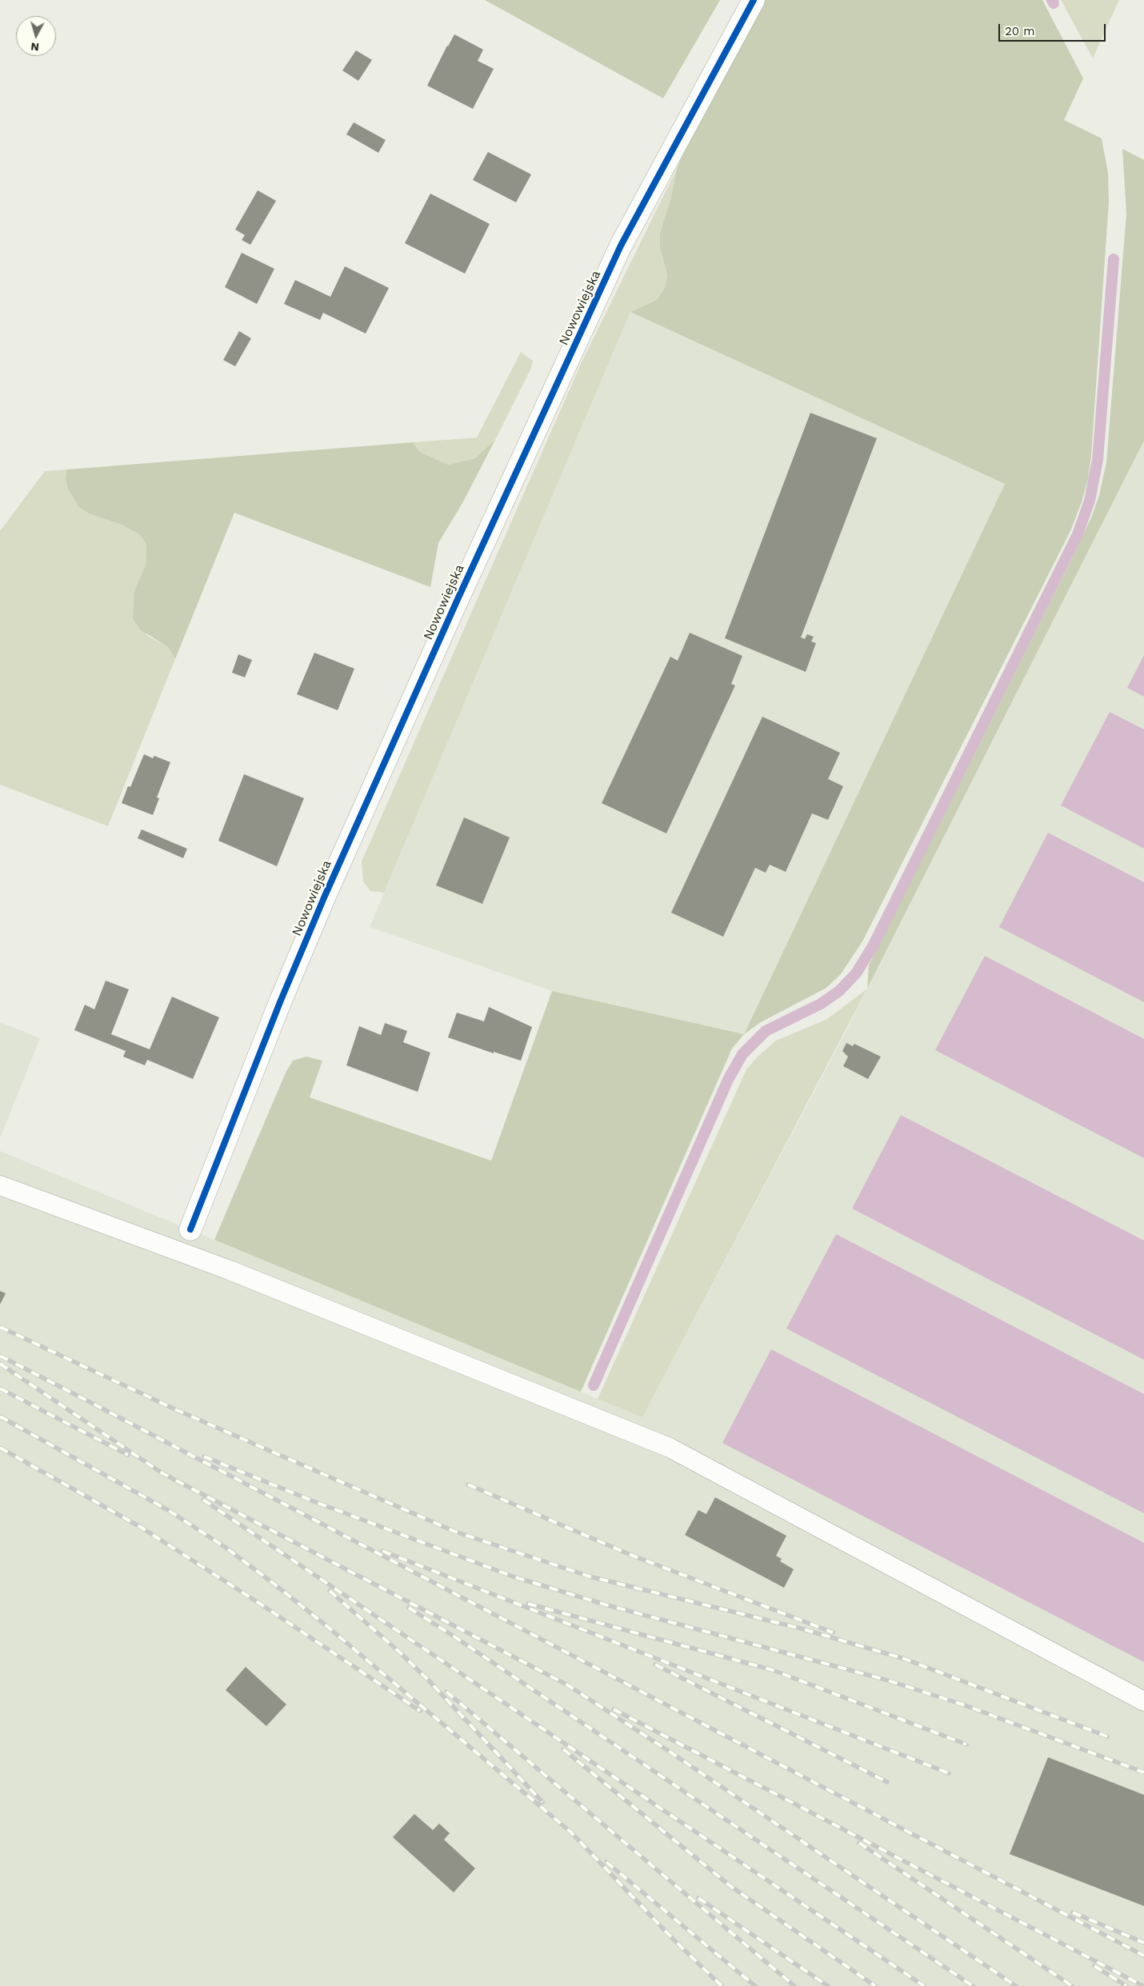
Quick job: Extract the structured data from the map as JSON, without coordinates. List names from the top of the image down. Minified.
{"streets":{"street":["Nowowiejska"]},"scale_bar":"20 m","north":"bottom"}
